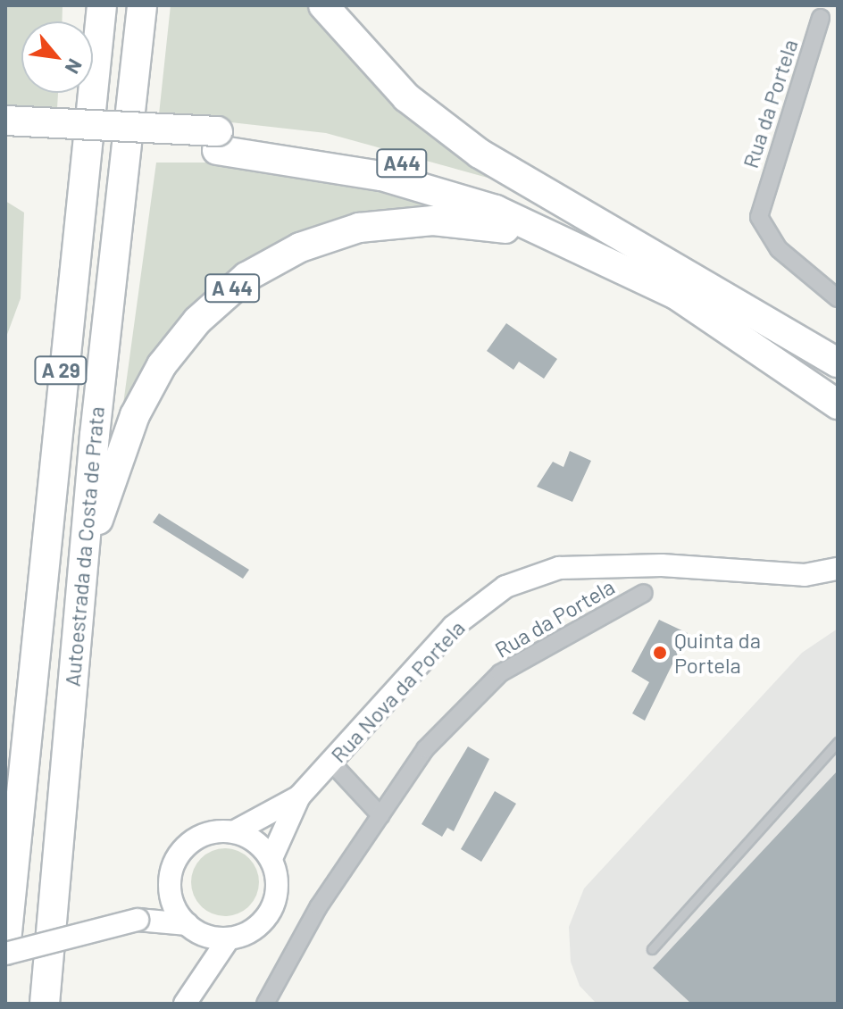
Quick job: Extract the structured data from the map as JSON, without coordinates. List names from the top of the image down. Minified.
{"streets":{"highway":["A44","A 44","A 29","Autoestrada da Costa de Prata"],"main road":["Rua Nova da Portela"],"street":["Rua da Portela"]},"crossings":[["A44","A 44"],["A 44","Autoestrada da Costa de Prata"]],"places":["Quinta da Portela"],"north":"bottom right"}
